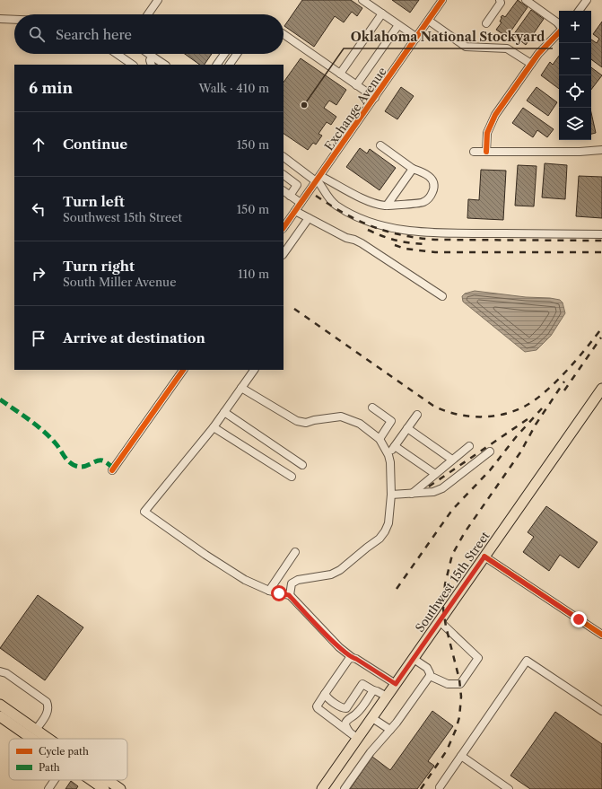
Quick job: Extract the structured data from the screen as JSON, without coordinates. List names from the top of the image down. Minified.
{"streets":{"main road":["Southwest 15th Street"],"street":["Exchange Avenue"]},"places":["Oklahoma National Stockyard"],"legend":["Cycle path","Path"],"page":{"map_buttons":["+","−"],"search":"Search here","heading":["6 min","Walk · 410 m"],"list":[["Continue","150 m"],["Turn left","Southwest 15th Street","150 m"],["Turn right","South Miller Avenue","110 m"],"Arrive at destination"]}}
